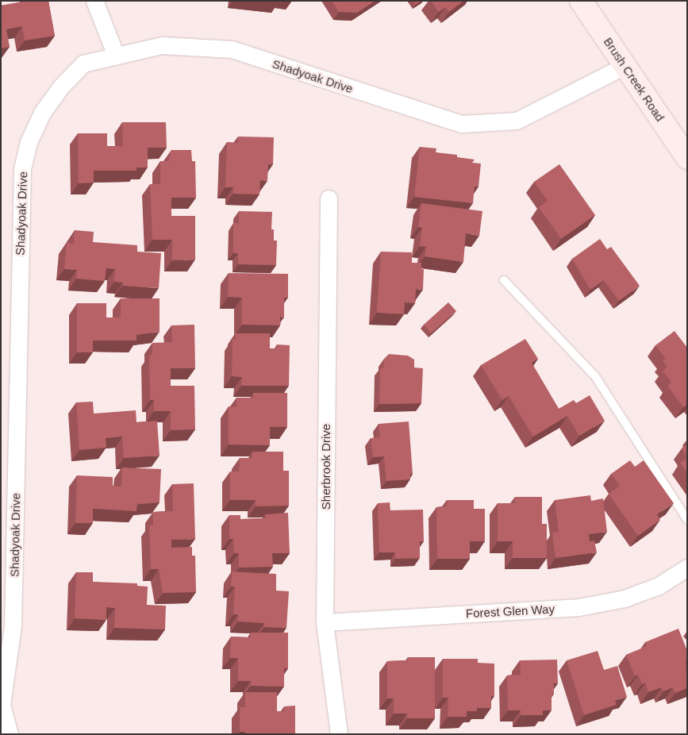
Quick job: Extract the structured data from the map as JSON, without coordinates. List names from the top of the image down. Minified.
{"streets":{"street":["Shadyoak Drive","Brush Creek Road","Sherbrook Drive","Forest Glen Way"]},"crossings":[["Shadyoak Drive","Brush Creek Road"],["Sherbrook Drive","Forest Glen Way"]]}
